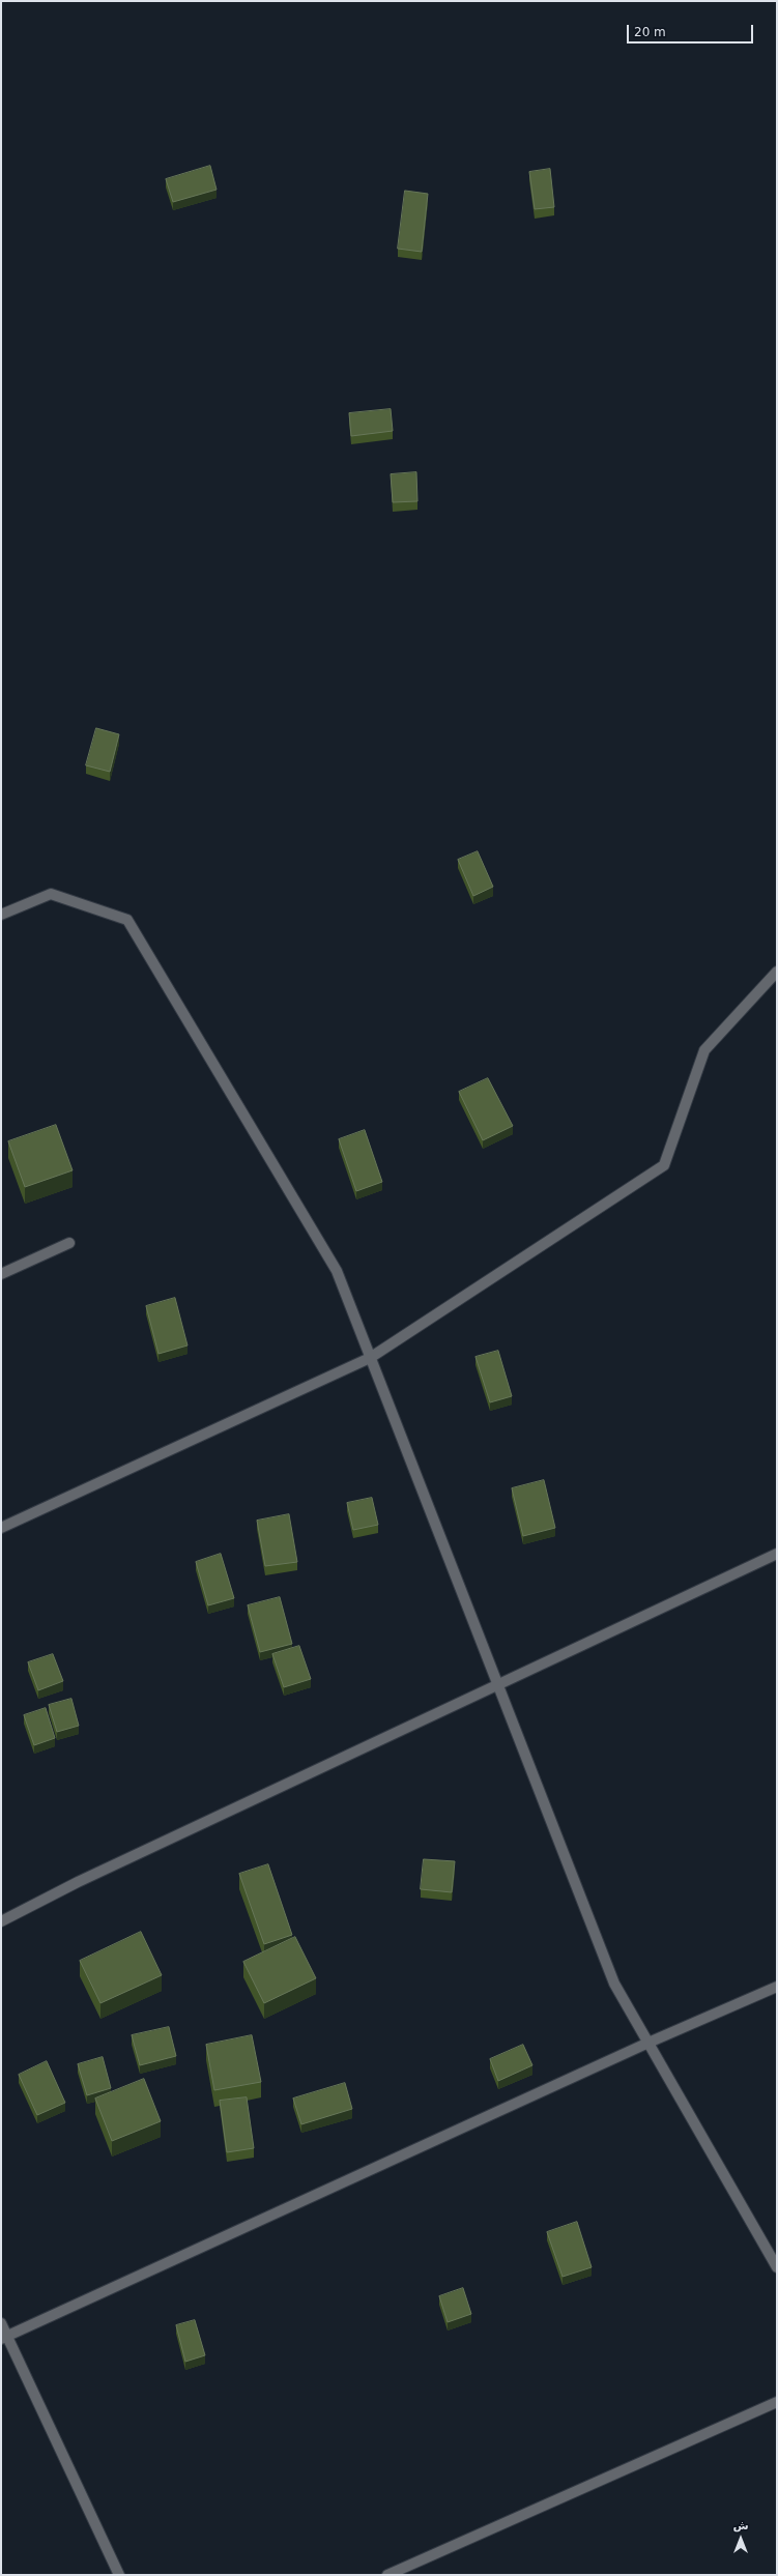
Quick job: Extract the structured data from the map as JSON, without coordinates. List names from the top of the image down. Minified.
{"scale_bar":"20 m","north":"top"}
